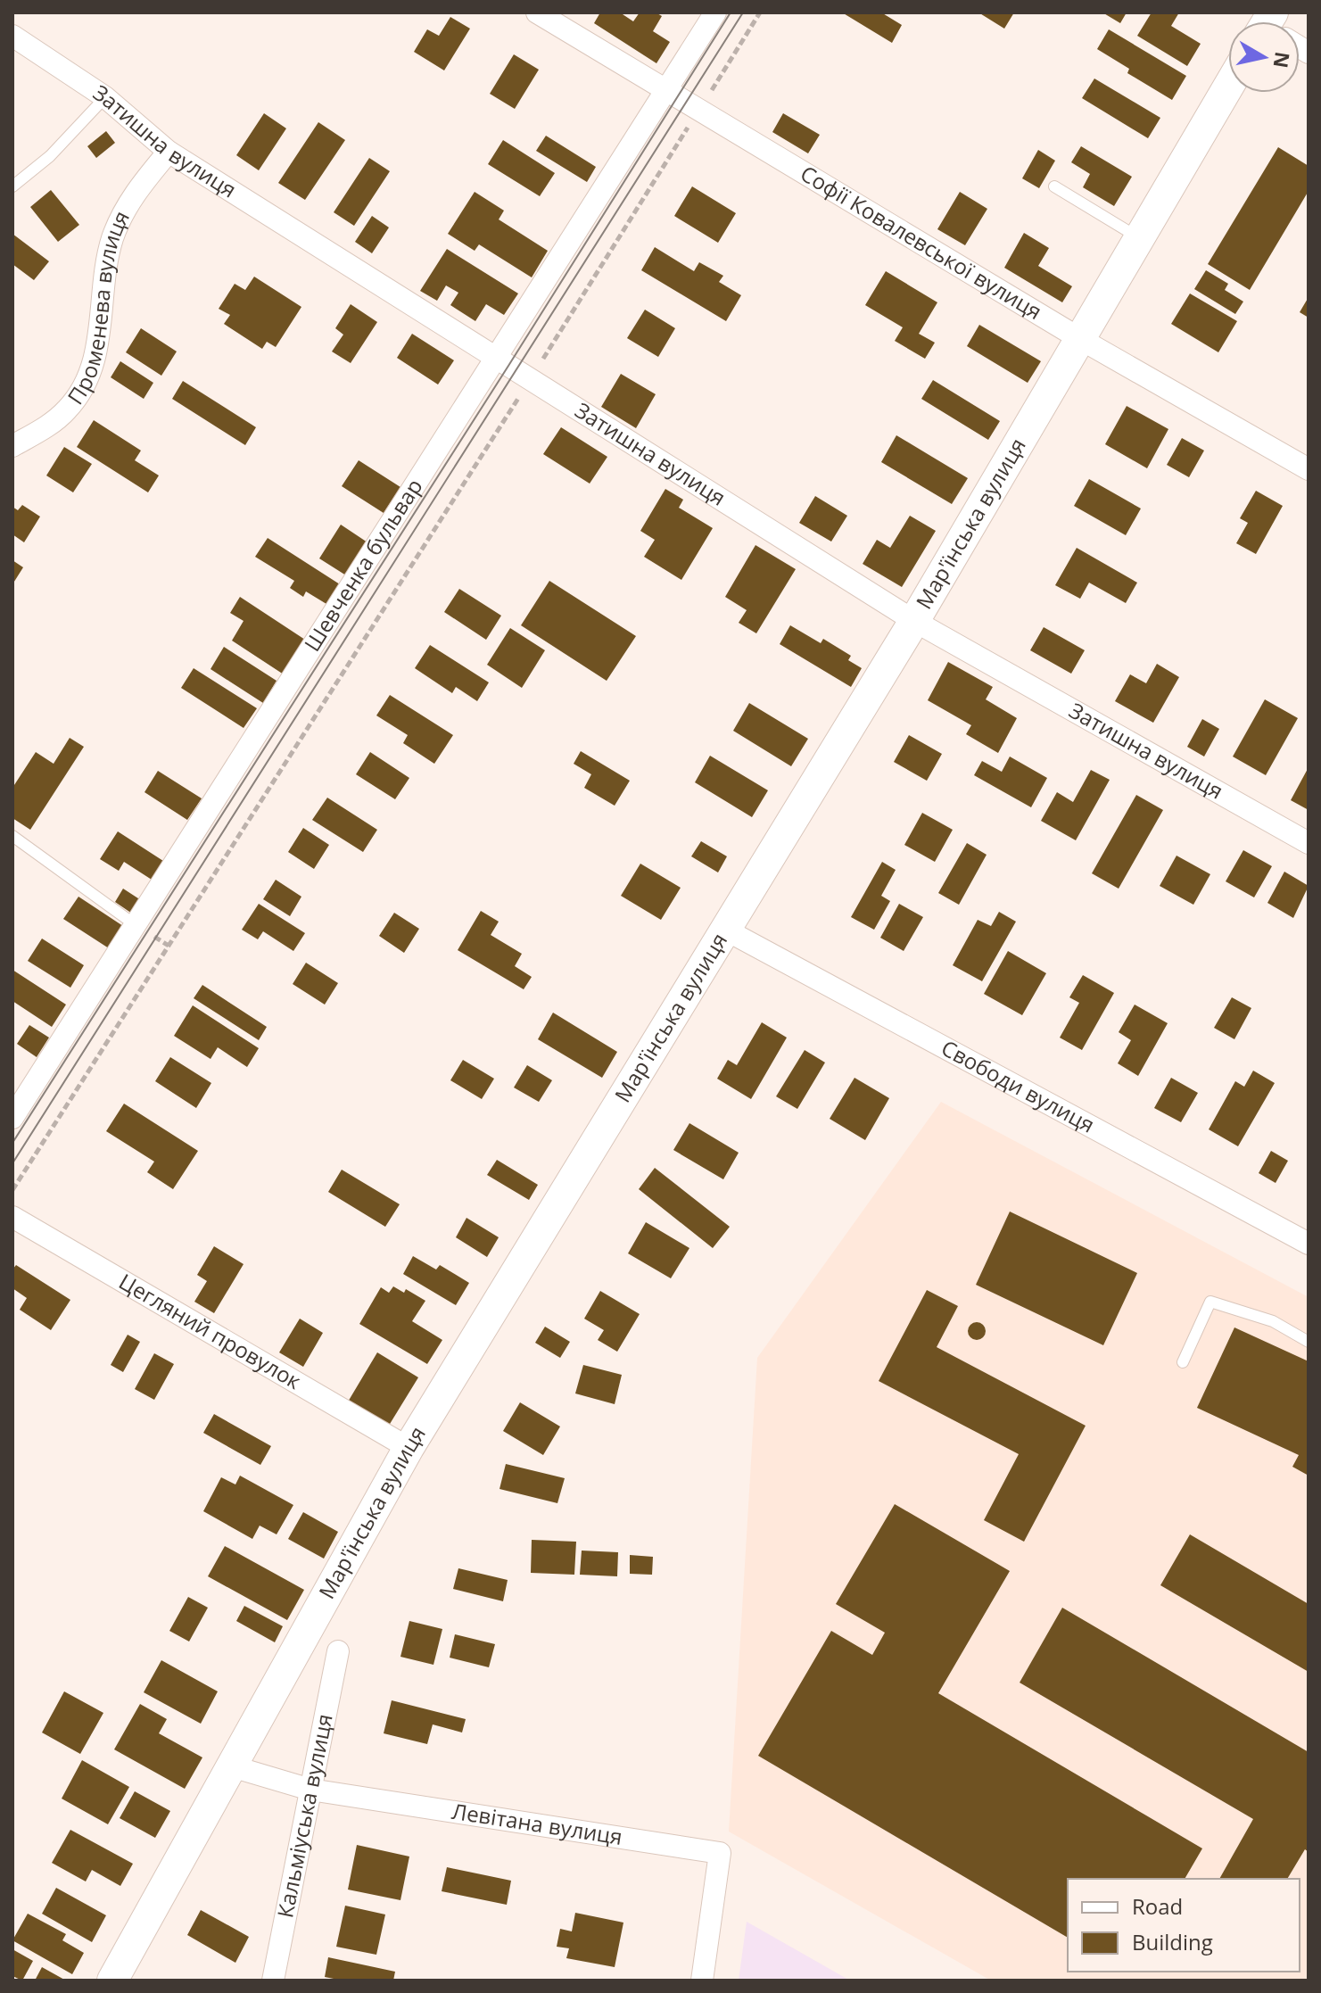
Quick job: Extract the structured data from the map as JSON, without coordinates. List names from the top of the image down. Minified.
{"streets":{"street":["Затишна вулиця","Софії Ковалевської вулиця","Променева вулиця","Мар'їнська вулиця","Шевченка бульвар","Свободи вулиця","Цегляний провулок","Кальміуська вулиця","Левітана вулиця"]},"crossings":[["Затишна вулиця","Променева вулиця"],["Затишна вулиця","Мар'їнська вулиця"],["Затишна вулиця","Шевченка бульвар"],["Софії Ковалевської вулиця","Мар'їнська вулиця"],["Софії Ковалевської вулиця","Шевченка бульвар"],["Мар'їнська вулиця","Свободи вулиця"],["Мар'їнська вулиця","Цегляний провулок"],["Мар'їнська вулиця","Левітана вулиця"],["Кальміуська вулиця","Левітана вулиця"]],"legend":["Road","Building"],"north":"right"}
